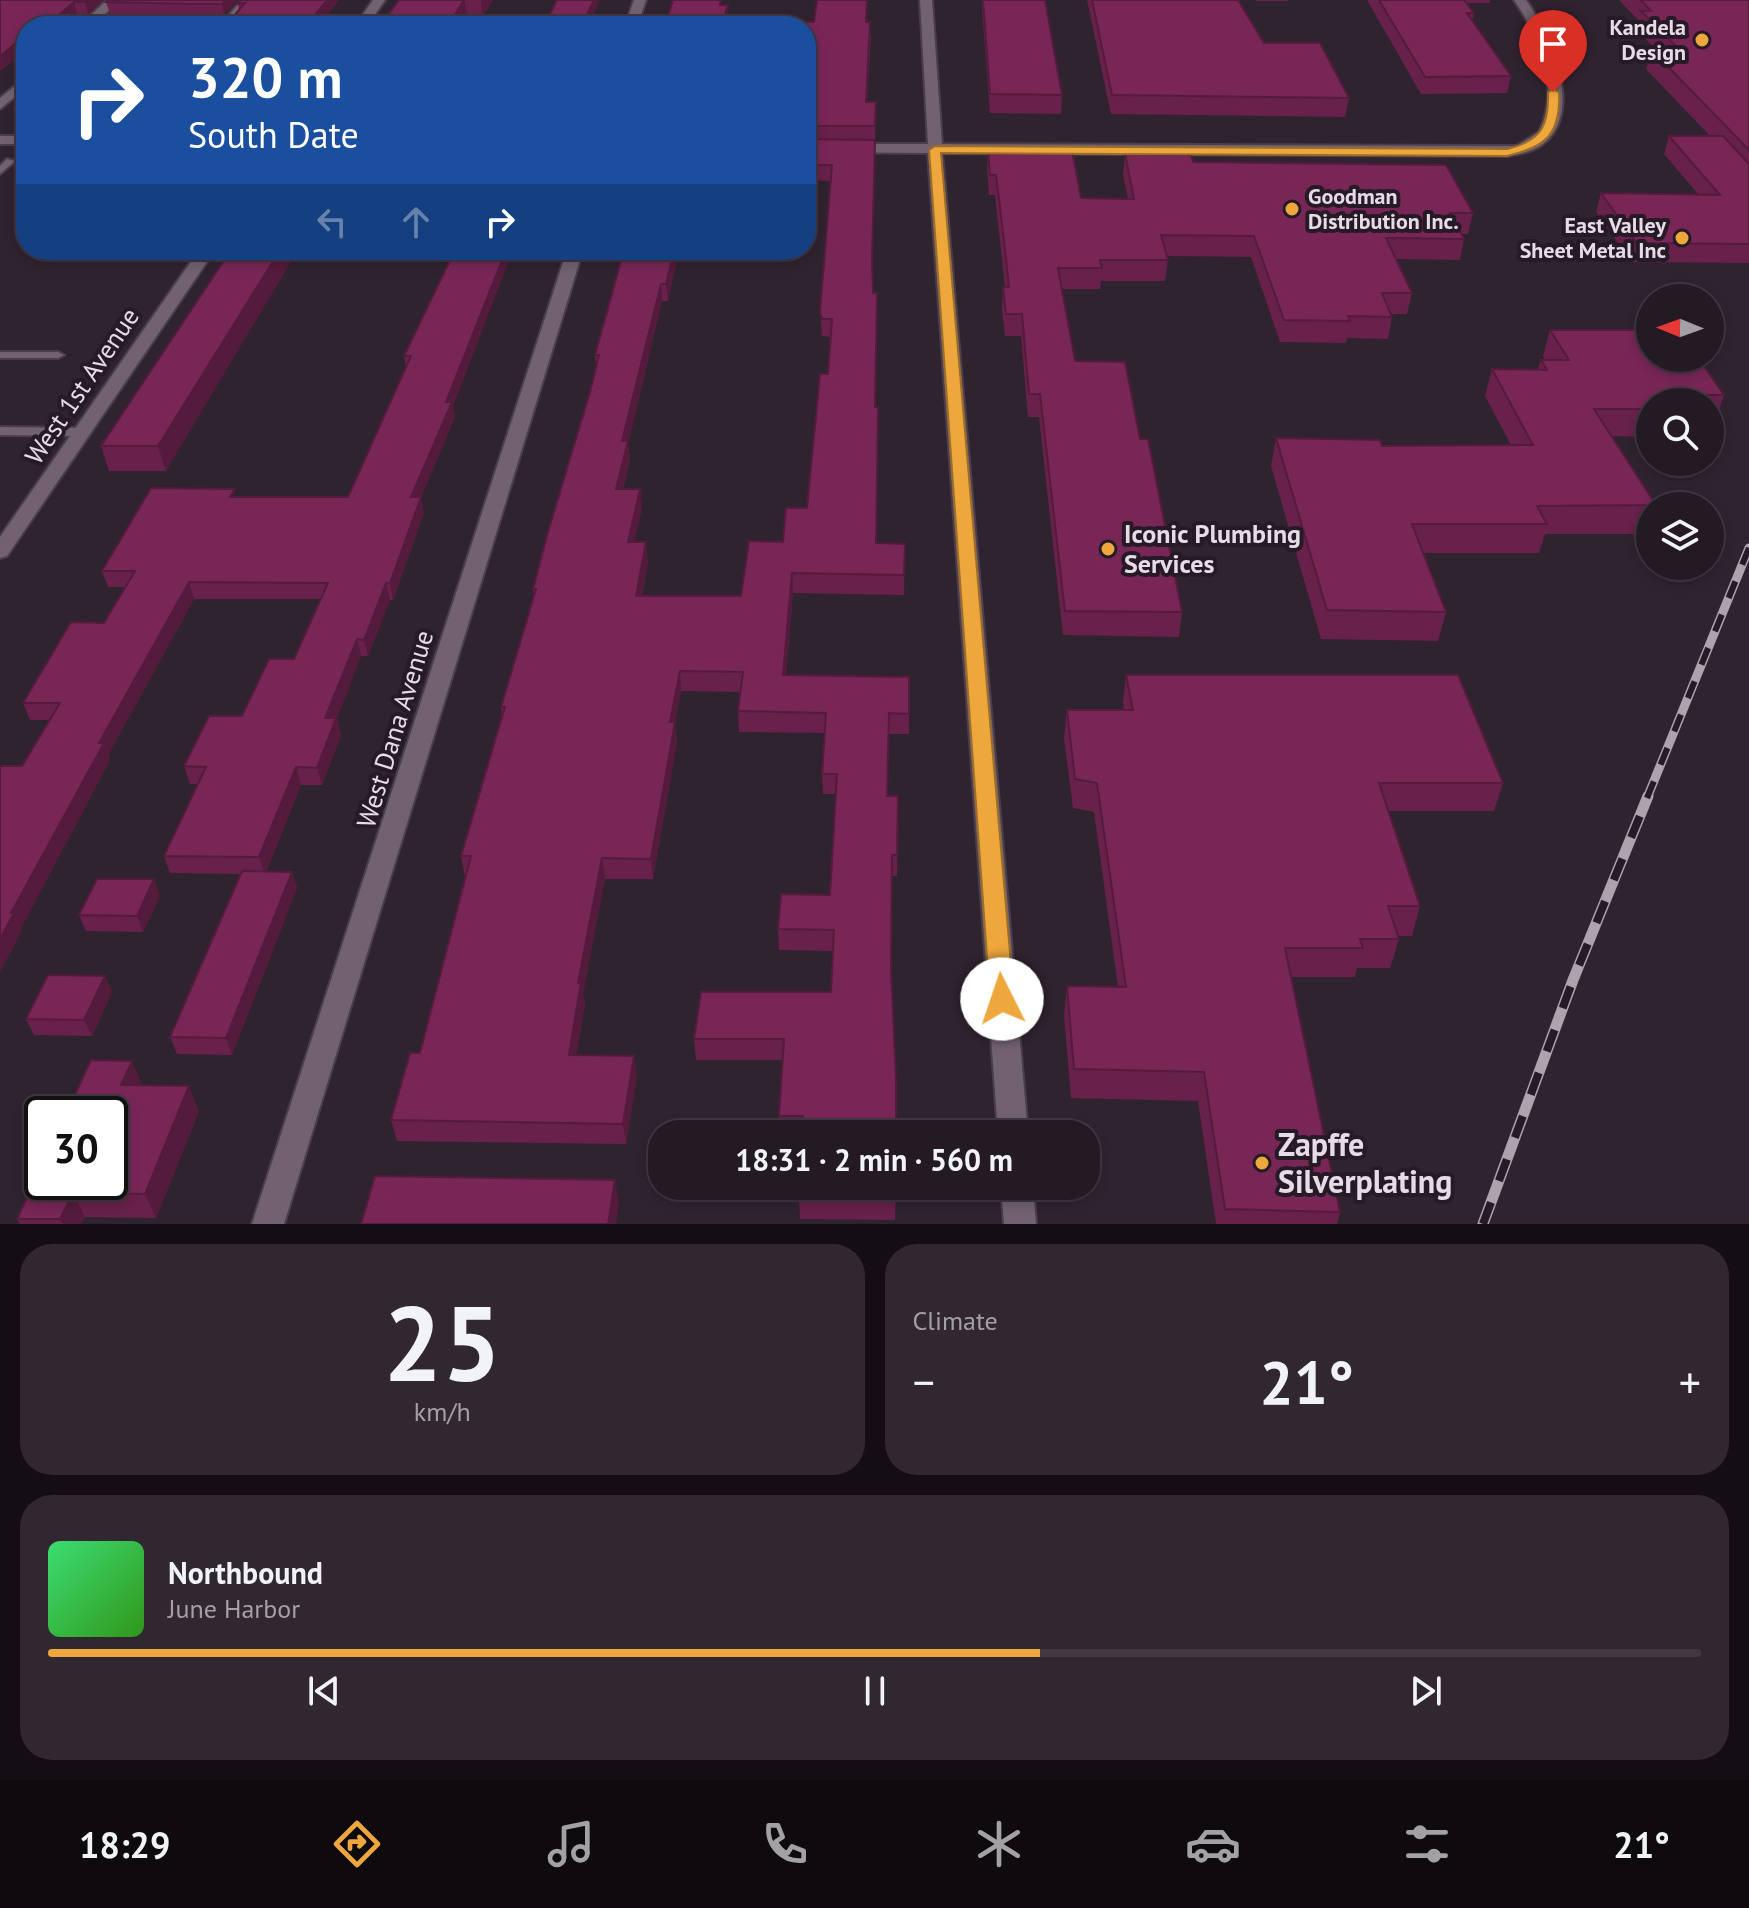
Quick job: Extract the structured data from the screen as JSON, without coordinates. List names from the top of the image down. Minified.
{"streets":{"street":["West 1st Avenue","West Dana Avenue"]},"places":["Kandela Design","Goodman Distribution Inc.","East Valley Sheet Metal Inc","Iconic Plumbing Services","Zapffe Silverplating"],"north":"left","page":{"turn":["320 m","South Date"],"limit":"30","trip":"18:31 · 2 min · 560 m","tile":[["25","km/h"],"Climate"],"heat":["−","21°","+"],"song":["Northbound","June Harbor"],"tabs":["18:29","21°"]}}
